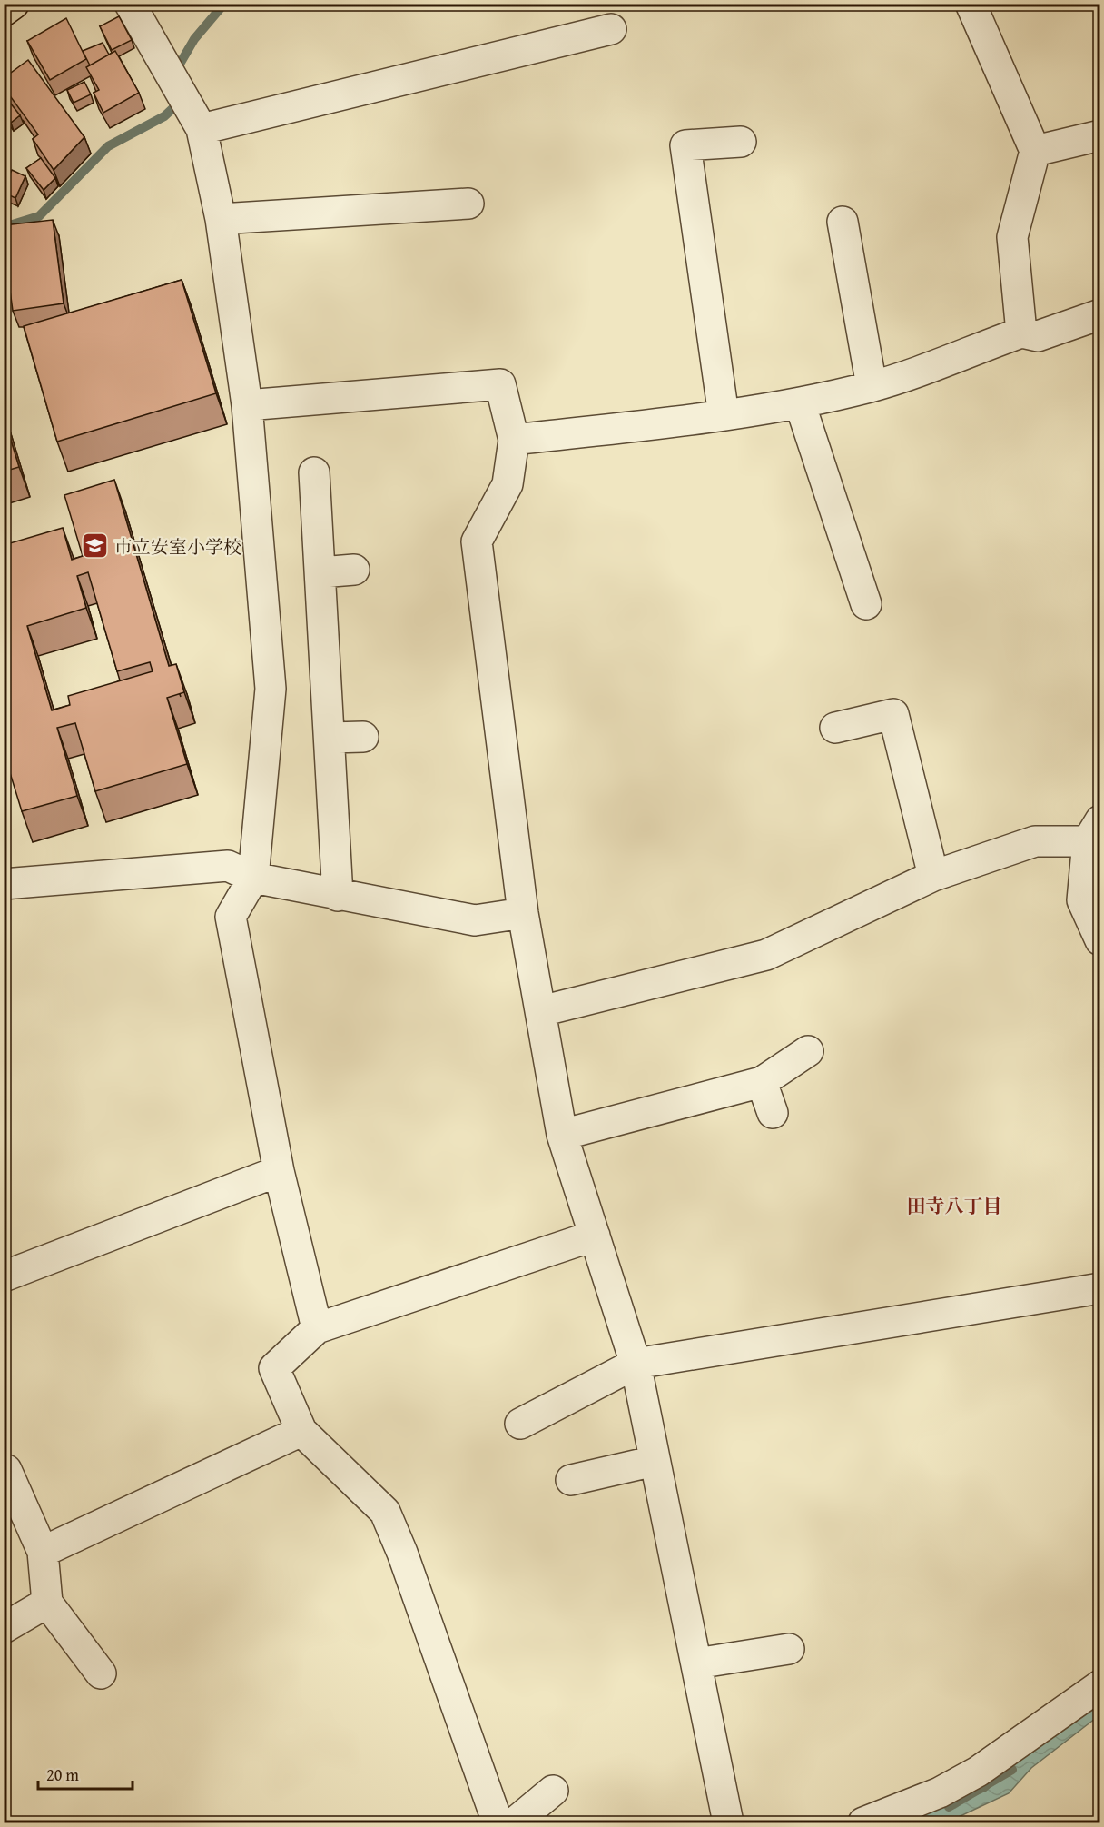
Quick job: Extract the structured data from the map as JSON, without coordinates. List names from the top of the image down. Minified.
{"districts":["田寺八丁目"],"places":{"school or university":["市立安室小学校"]},"scale_bar":"20 m"}
